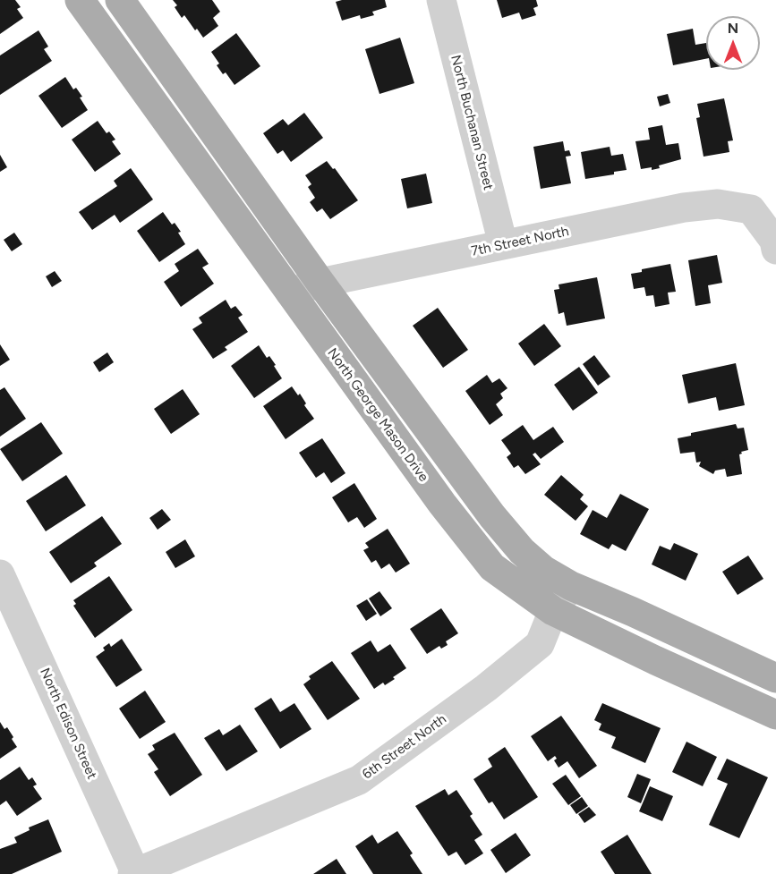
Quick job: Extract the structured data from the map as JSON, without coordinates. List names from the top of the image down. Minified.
{"streets":{"main road":["North George Mason Drive"],"street":["North Buchanan Street","7th Street North","North Edison Street","6th Street North"]},"crossings":[["North Buchanan Street","7th Street North"],["7th Street North","North George Mason Drive"],["North George Mason Drive","6th Street North"],["North Edison Street","6th Street North"]],"north":"top"}
